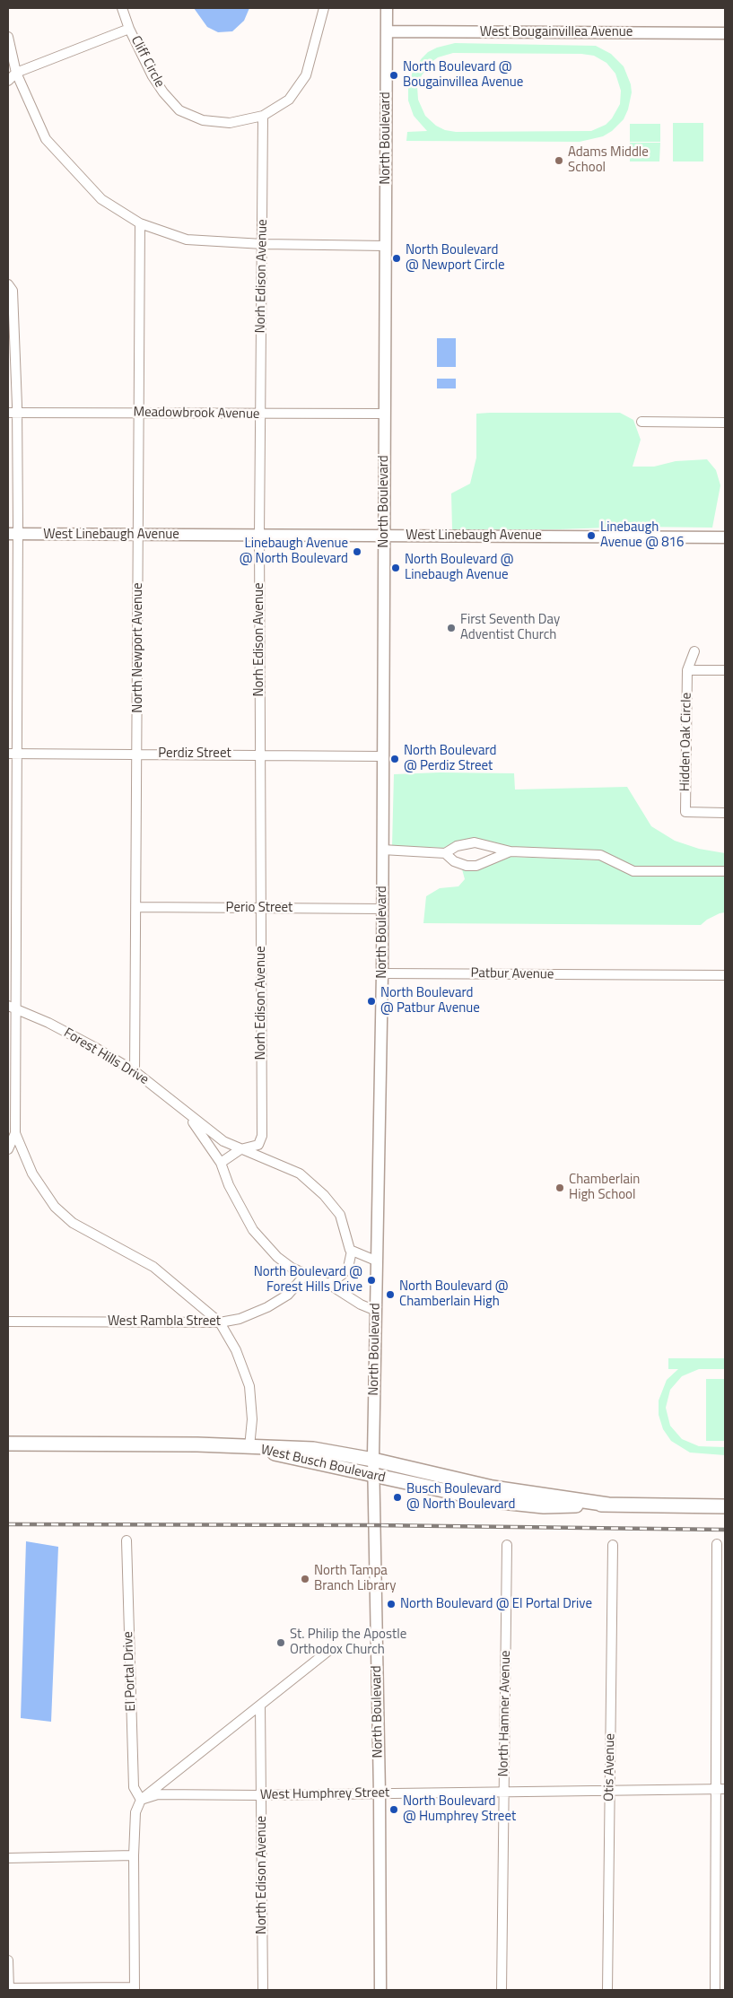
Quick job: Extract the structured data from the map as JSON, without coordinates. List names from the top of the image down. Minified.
{"streets":{"main road":["West Busch Boulevard"],"street":["West Bougainvillea Avenue","Cliff Circle","North Boulevard","Norh Edison Avenue","Meadowbrook Avenue","West Linebaugh Avenue","North Newport Avenue","Hidden Oak Circle","Perdiz Street","Perio Street","Patbur Avenue","Forest Hills Drive","West Rambla Street","El Portal Drive","North Hamner Avenue","Otis Avenue","West Humphrey Street","North Edison Avenue"]},"crossings":[["West Bougainvillea Avenue","North Boulevard"],["Cliff Circle","Norh Edison Avenue"],["North Boulevard","Meadowbrook Avenue"],["North Boulevard","West Linebaugh Avenue"],["North Boulevard","Perdiz Street"],["North Boulevard","Perio Street"],["North Boulevard","Patbur Avenue"],["North Boulevard","West Busch Boulevard"],["North Boulevard","West Humphrey Street"],["Norh Edison Avenue","Meadowbrook Avenue"],["Norh Edison Avenue","West Linebaugh Avenue"],["Norh Edison Avenue","Perdiz Street"],["Norh Edison Avenue","Perio Street"],["Norh Edison Avenue","Forest Hills Drive"],["Meadowbrook Avenue","North Newport Avenue"],["West Linebaugh Avenue","North Newport Avenue"],["North Newport Avenue","Perdiz Street"],["North Newport Avenue","Perio Street"],["North Newport Avenue","Forest Hills Drive"],["El Portal Drive","West Humphrey Street"],["North Hamner Avenue","West Humphrey Street"],["Otis Avenue","West Humphrey Street"],["West Humphrey Street","North Edison Avenue"]],"places":["North Boulevard @ Bougainvillea Avenue","Adams Middle School","North Boulevard @ Newport Circle","Linebaugh Avenue @ 816","Linebaugh Avenue @ North Boulevard","North Boulevard @ Linebaugh Avenue","First Seventh Day Adventist Church","North Boulevard @ Perdiz Street","North Boulevard @ Patbur Avenue","Chamberlain High School","North Boulevard @ Forest Hills Drive","North Boulevard @ Chamberlain High","Busch Boulevard @ North Boulevard","North Tampa Branch Library","North Boulevard @ El Portal Drive","St. Philip the Apostle Orthodox Church","North Boulevard @ Humphrey Street"]}
